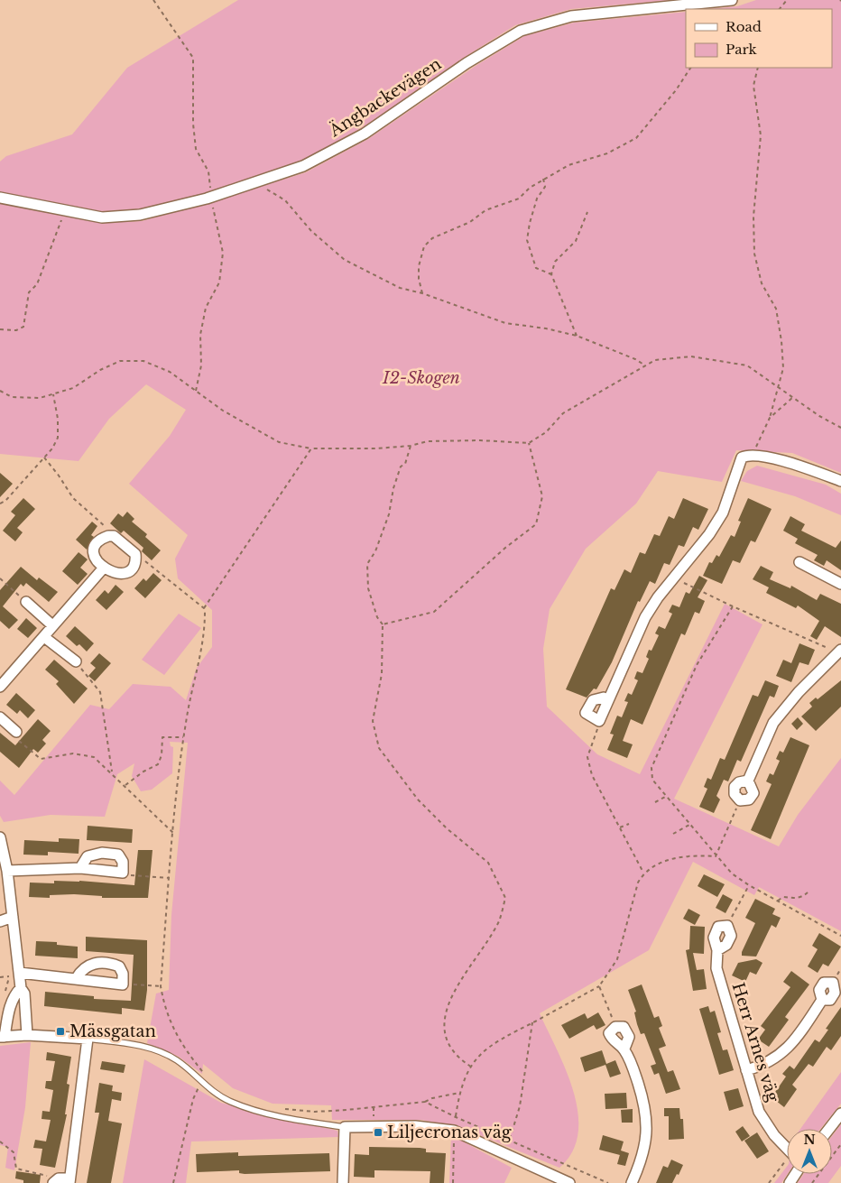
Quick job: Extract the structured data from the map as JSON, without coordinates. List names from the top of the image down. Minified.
{"streets":{"street":["Ängbackevägen","Herr Arnes väg"]},"parks":["I2-Skogen"],"places":{"transit":["Mässgatan","Liljecronas väg"]},"legend":["Road","Park"],"north":"top"}
